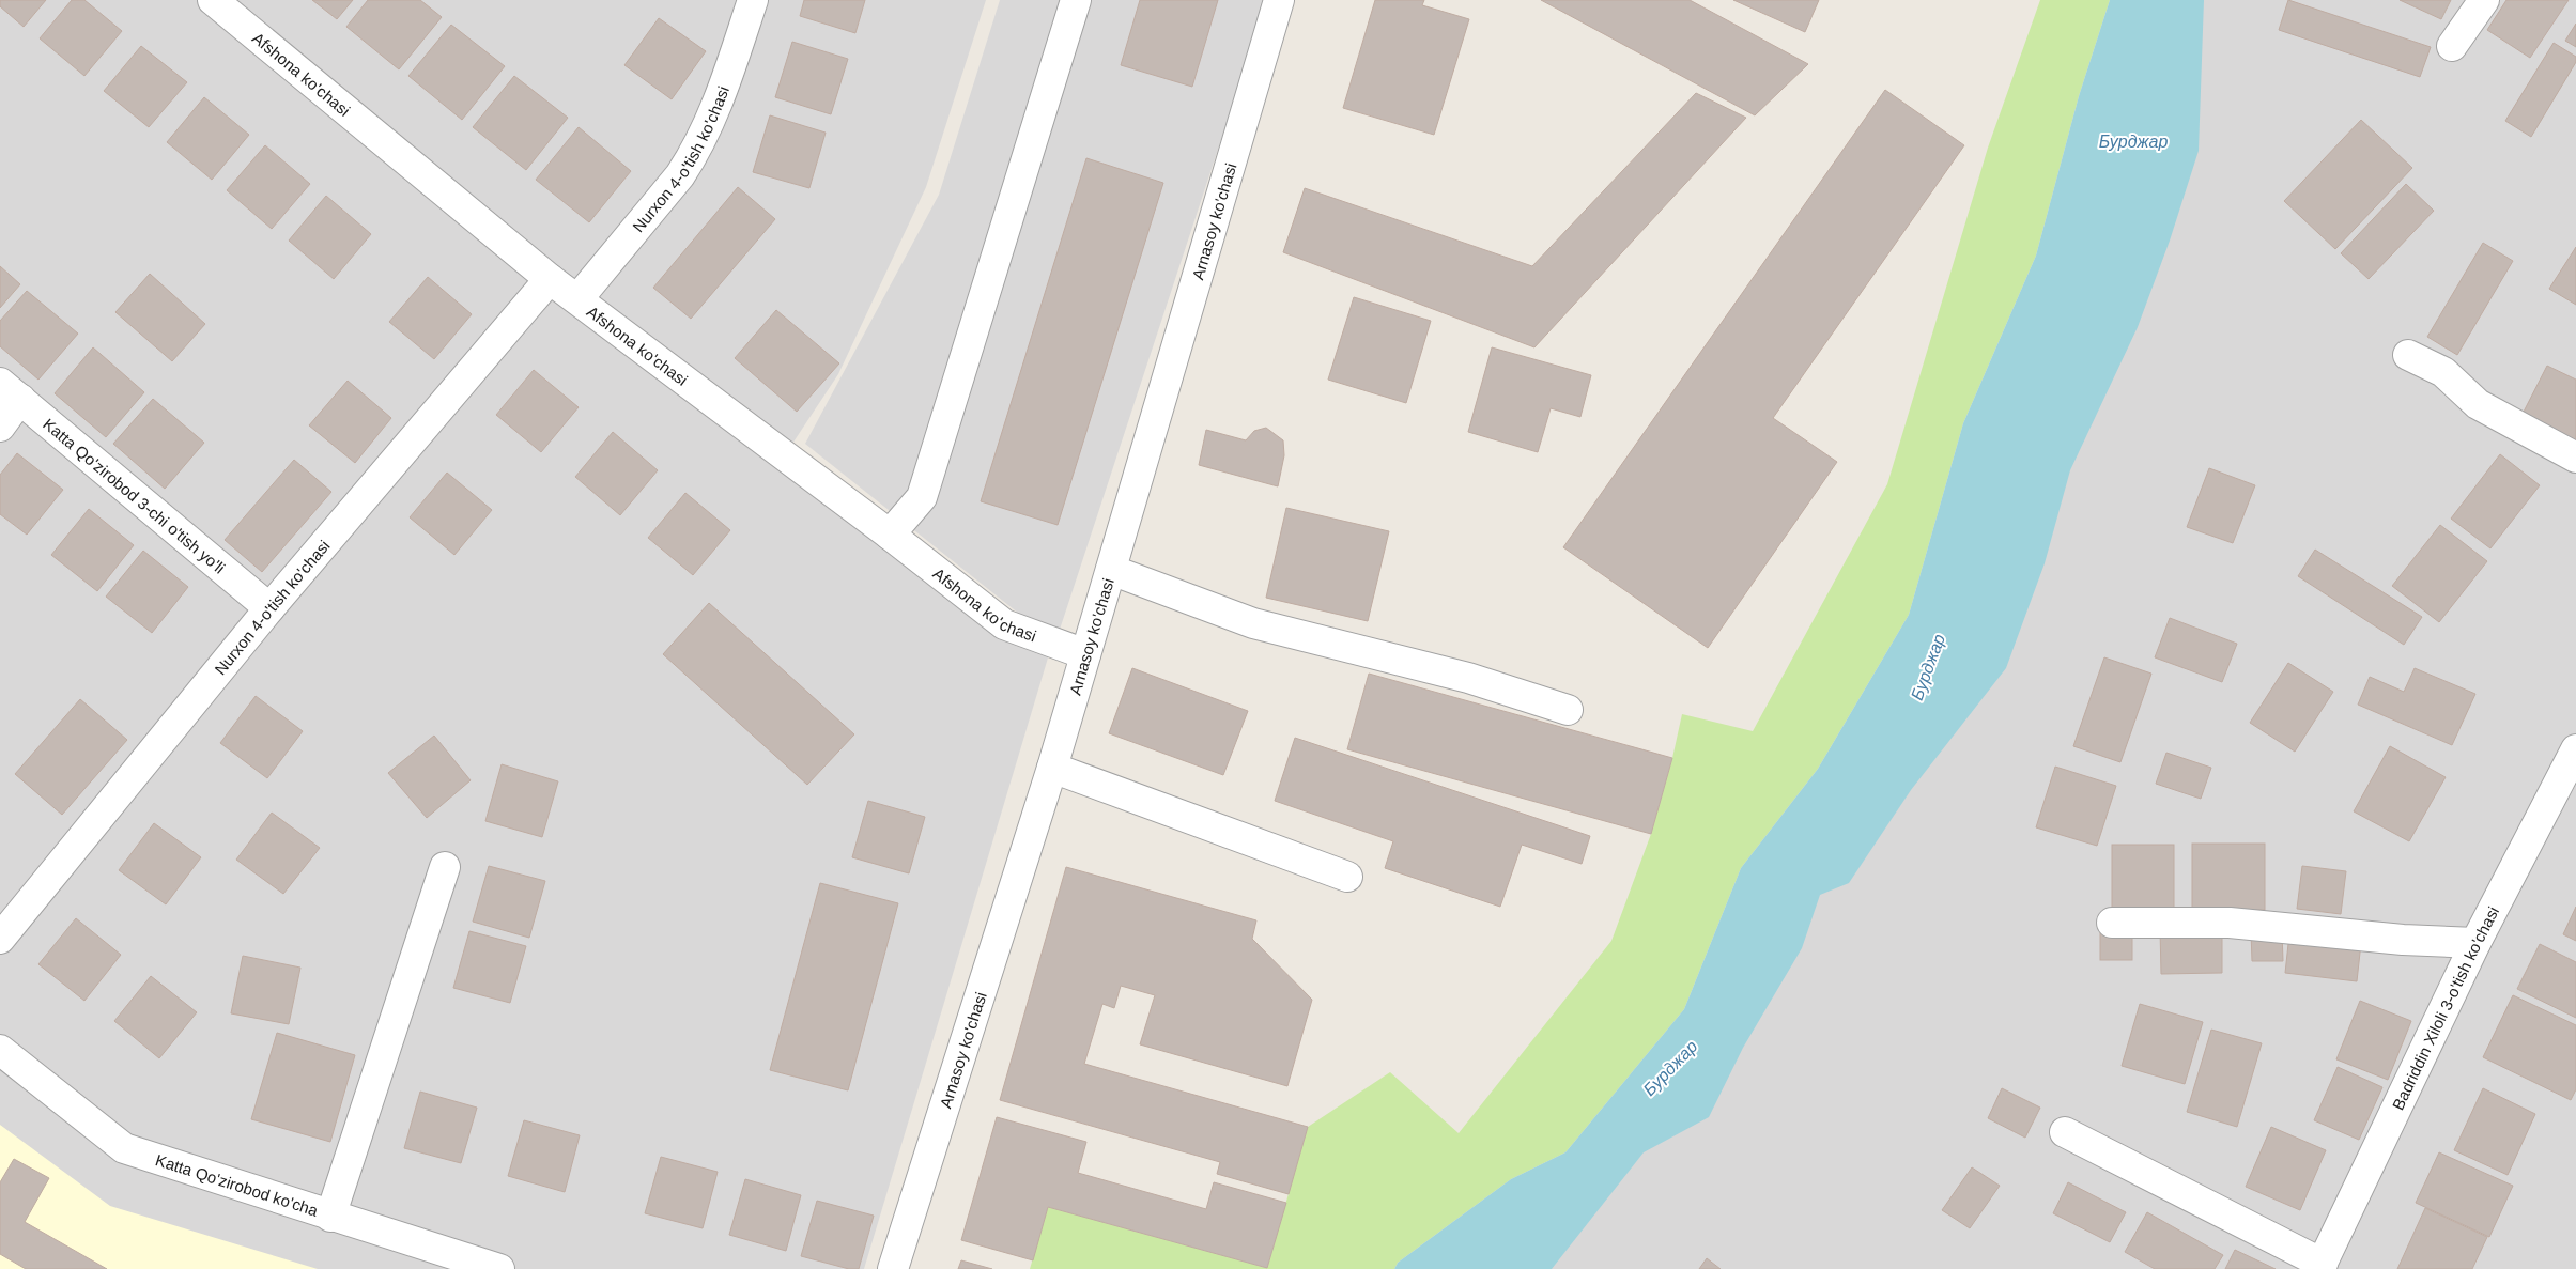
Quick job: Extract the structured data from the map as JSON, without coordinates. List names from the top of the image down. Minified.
{"streets":{"street":["Afshona ko'chasi","Nurxon 4-o'tish ko'chasi","Arnasoy ko'chasi","Katta Qo'zirobod 3-chi o'tish yo'li","Badriddin Xiloli 3-o'tish ko'chasi","Katta Qo'zirobod ko'cha"]},"crossings":[["Afshona ko'chasi","Nurxon 4-o'tish ko'chasi"],["Afshona ko'chasi","Arnasoy ko'chasi"],["Nurxon 4-o'tish ko'chasi","Katta Qo'zirobod 3-chi o'tish yo'li"]],"water":["Бурджар"]}
